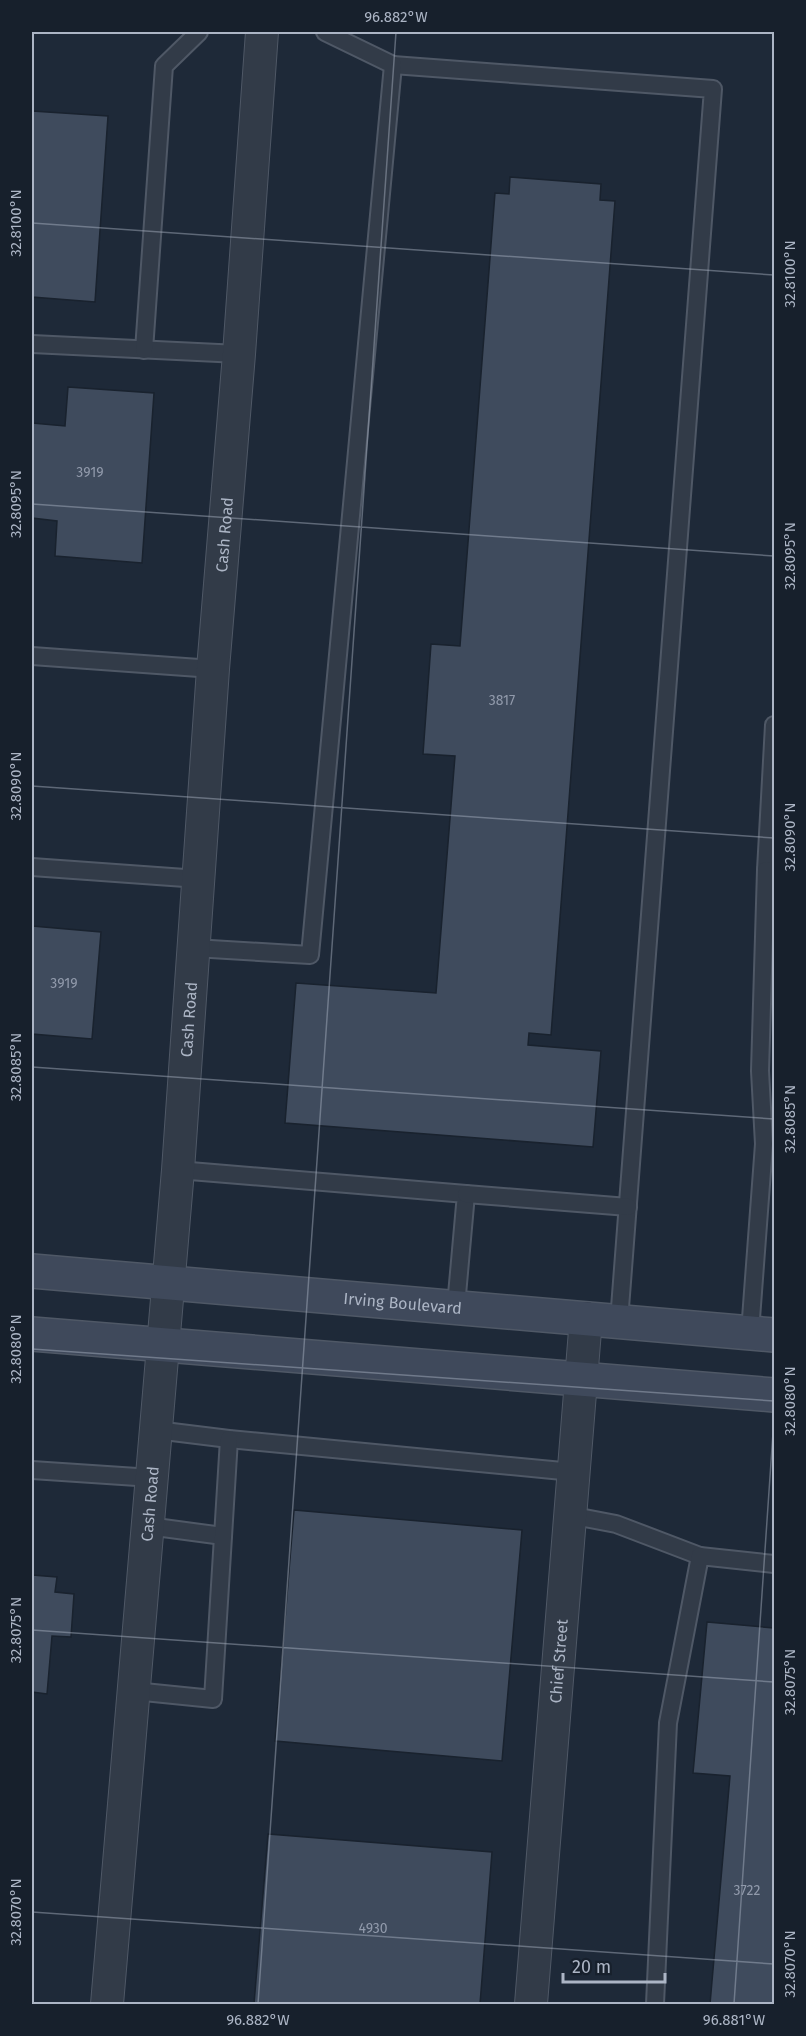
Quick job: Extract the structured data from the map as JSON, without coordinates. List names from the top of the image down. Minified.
{"streets":{"main road":["Irving Boulevard"],"street":["Cash Road","Chief Street"]},"crossings":[["Cash Road","Irving Boulevard"],["Irving Boulevard","Chief Street"]],"house_numbers":["3919","3817","3919","3722","4930"],"scale_bar":"20 m","coordinates":["96.882°W","32.8100°N","32.8095°N","32.8090°N","32.8085°N","32.8080°N","32.8075°N","32.8070°N","96.881°W"]}
